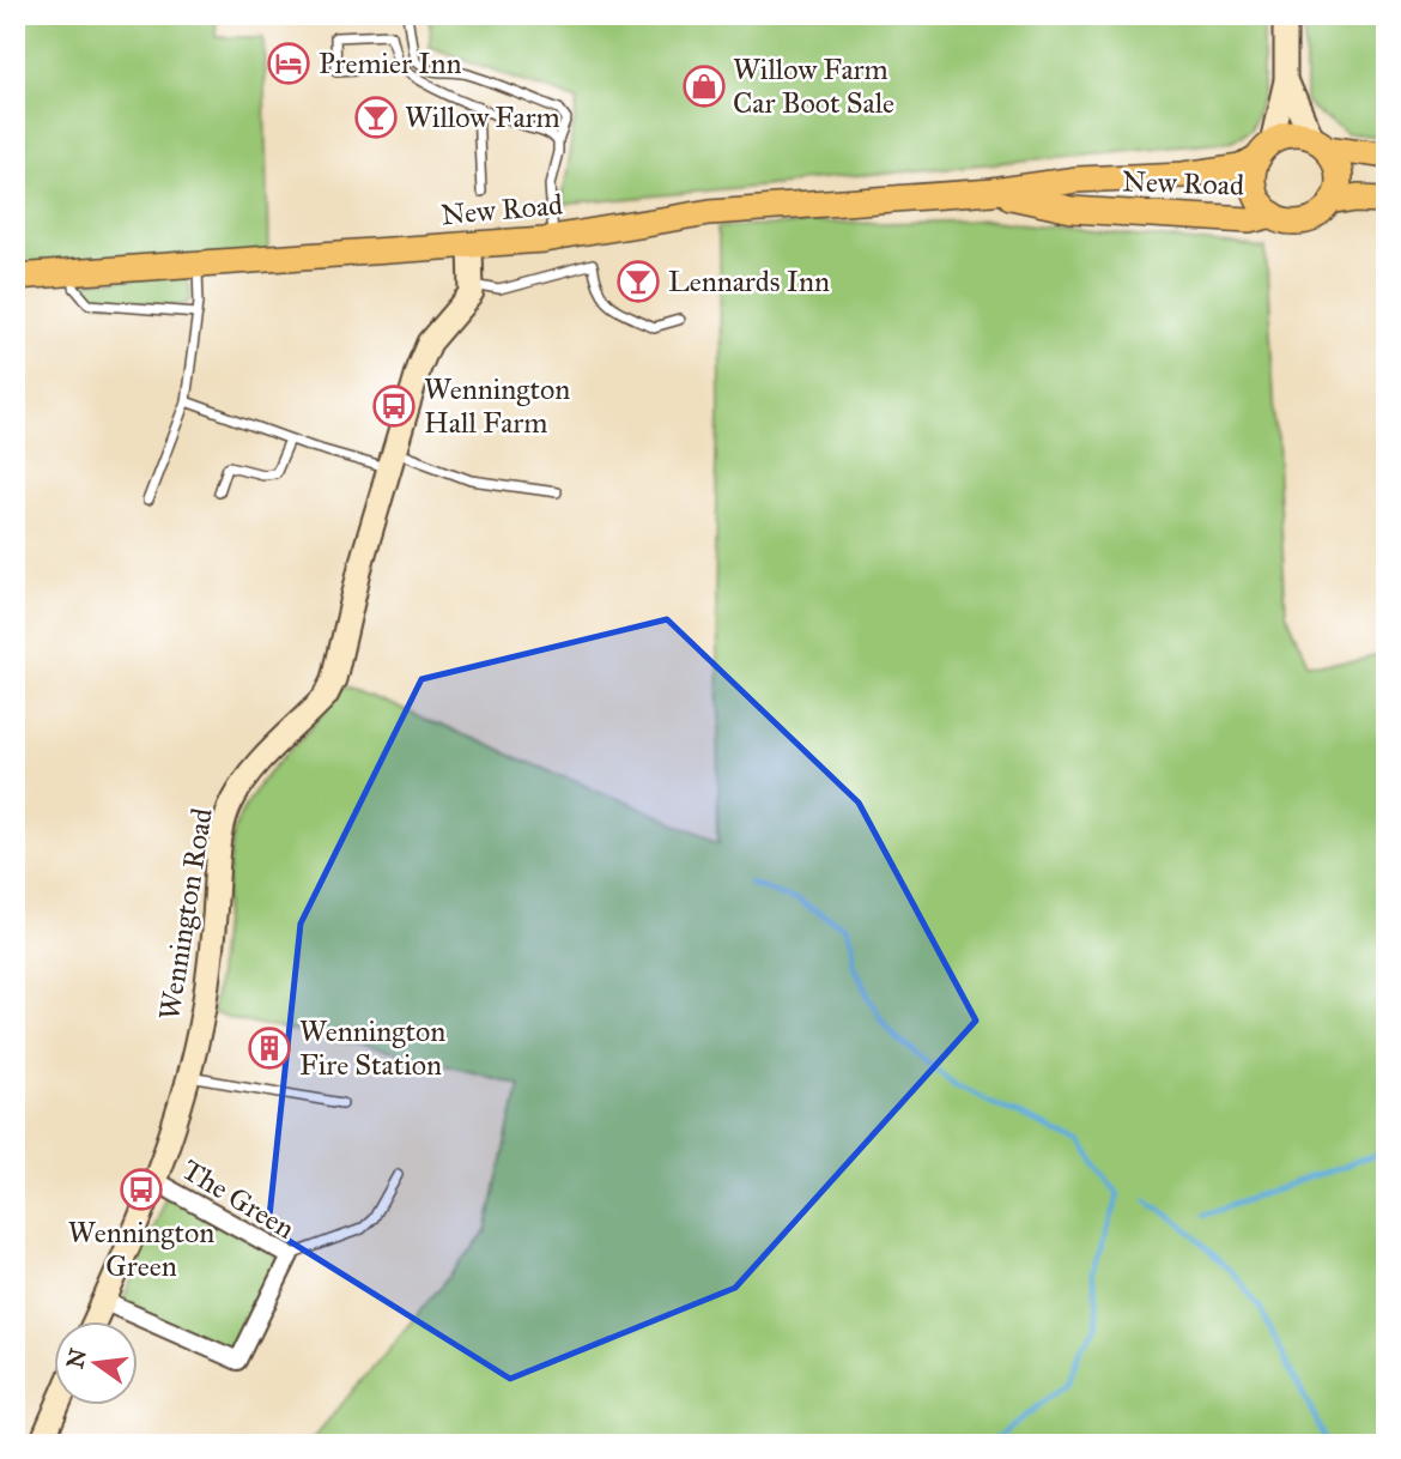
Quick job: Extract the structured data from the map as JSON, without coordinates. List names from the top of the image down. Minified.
{"streets":{"main road":["New Road","Wennington Road"],"street":["The Green"]},"crossings":[["Wennington Road","The Green"]],"places":{"hotel":["Premier Inn"],"shop":["Willow Farm Car Boot Sale"],"bar":["Willow Farm","Lennards Inn"],"bus stop":["Wennington Hall Farm","Wennington Green"],"building":["Wennington Fire Station"]},"north":"left"}
